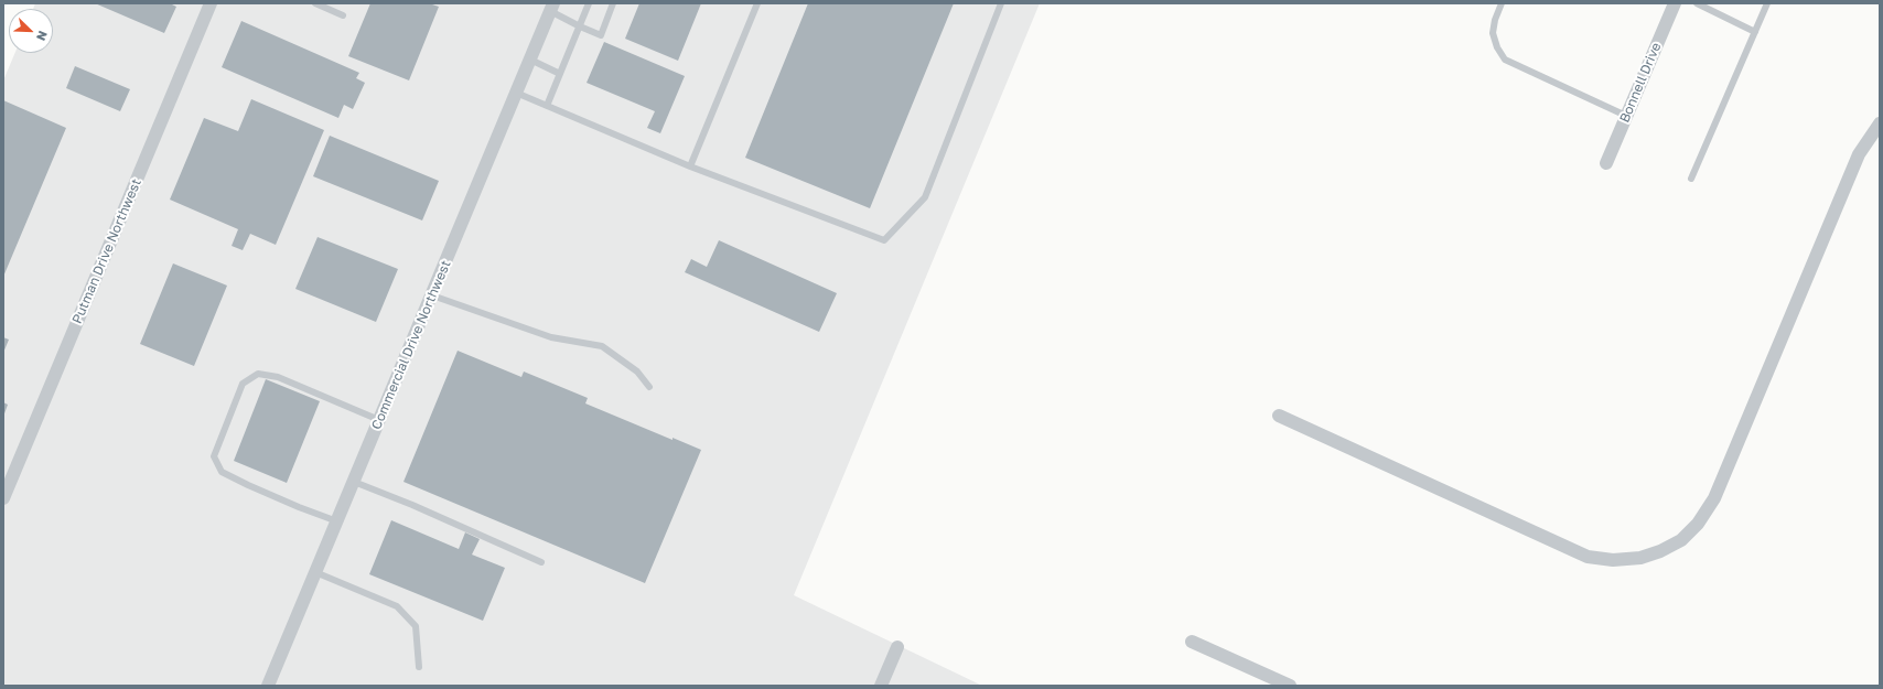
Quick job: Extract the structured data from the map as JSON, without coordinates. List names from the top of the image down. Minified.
{"streets":{"street":["Bonnell Drive","Putman Drive Northwest","Commercial Drive Northwest"]},"north":"bottom right"}
